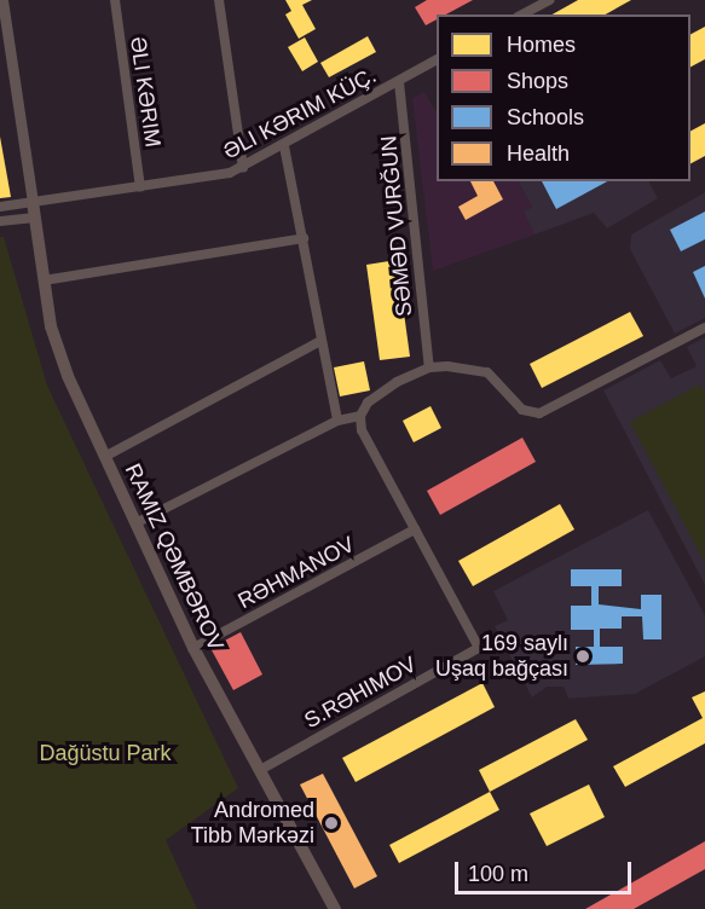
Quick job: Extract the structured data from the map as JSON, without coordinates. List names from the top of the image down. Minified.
{"streets":{"main road":["RAMIZ QƏMBƏROV"],"street":["ƏLI KƏRIM","ƏLI KƏRIM KÜÇ.","SƏMƏD VURĞUN","RƏHMANOV","S.RƏHIMOV"]},"crossings":[["ƏLI KƏRIM","ƏLI KƏRIM KÜÇ."],["ƏLI KƏRIM KÜÇ.","SƏMƏD VURĞUN"],["ƏLI KƏRIM KÜÇ.","RAMIZ QƏMBƏROV"],["RAMIZ QƏMBƏROV","RƏHMANOV"],["RAMIZ QƏMBƏROV","S.RƏHIMOV"],["RƏHMANOV","S.RƏHIMOV"]],"parks":["Dağüstu Park"],"places":["169 saylı Uşaq bağçası","Andromed Tibb Mərkəzi"],"legend":["Homes","Shops","Schools","Health"],"scale_bar":"100 m"}
